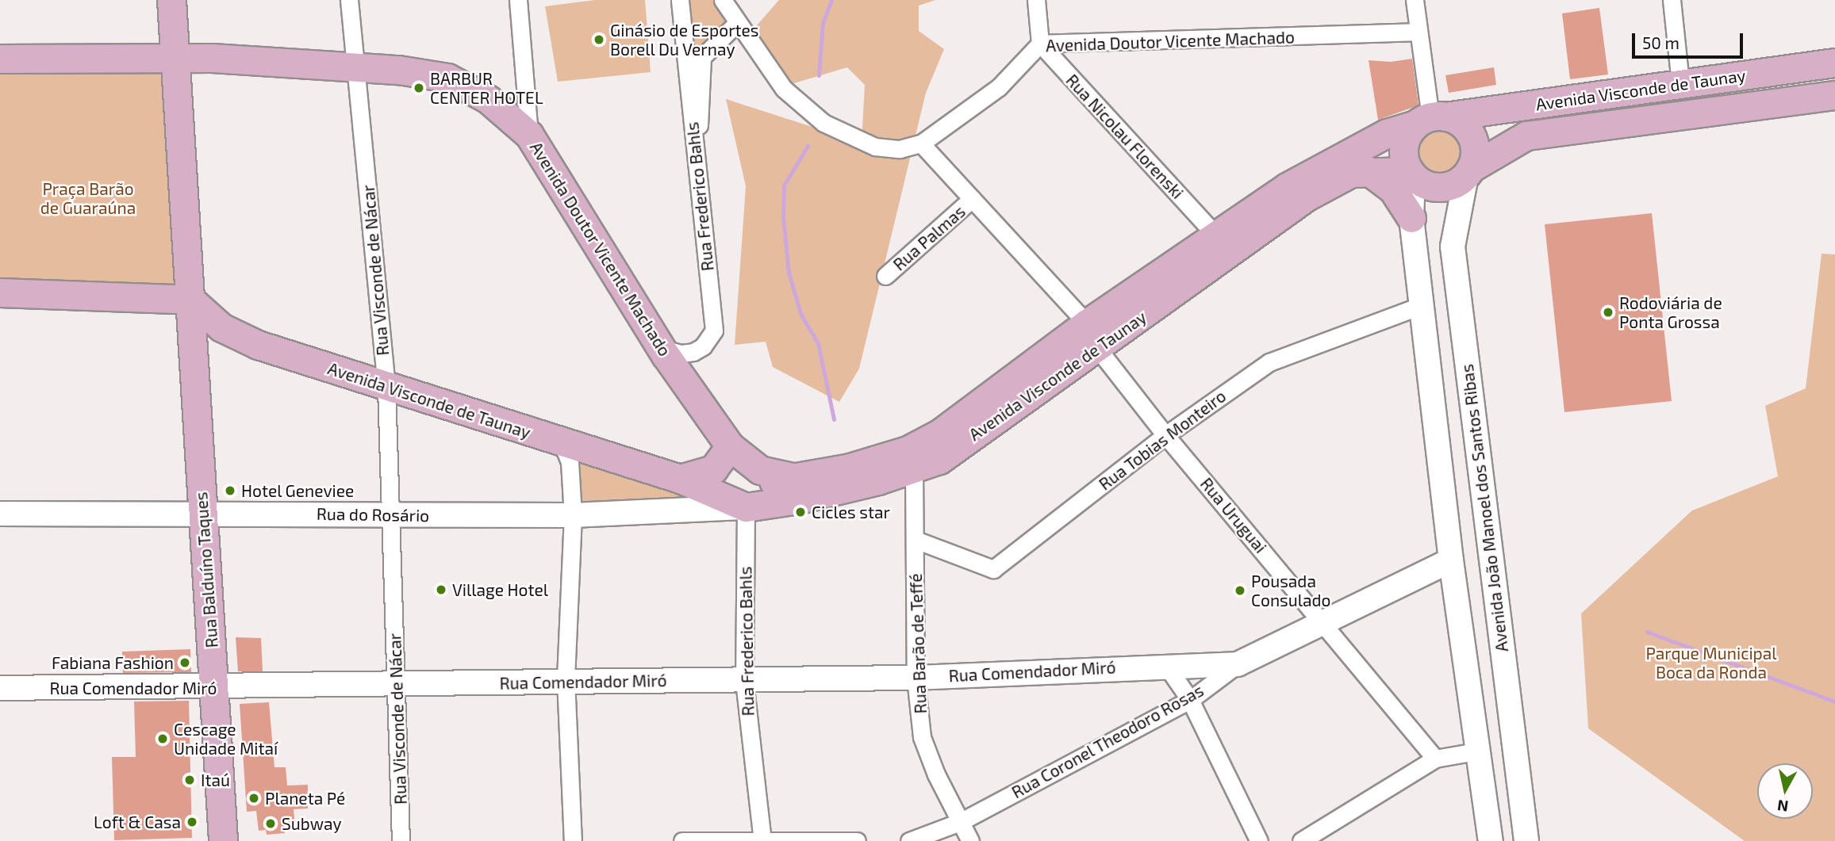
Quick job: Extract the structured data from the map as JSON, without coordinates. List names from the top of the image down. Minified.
{"streets":{"main road":["Avenida Doutor Vicente Machado","Avenida Visconde de Taunay","Avenida João Manoel dos Santos Ribas","Rua do Rosário","Rua Balduíno Taques","Rua Comendador Miró","Rua Coronel Theodoro Rosas"],"street":["Rua Nicolau Florenski","Rua Frederico Bahls","Rua Palmas","Rua Visconde de Nácar","Rua Tobias Monteiro","Rua Uruguai","Rua Barão de Teffé"]},"crossings":[["Avenida Doutor Vicente Machado","Avenida Visconde de Taunay"],["Avenida Doutor Vicente Machado","Rua Nicolau Florenski"],["Avenida Doutor Vicente Machado","Rua Frederico Bahls"],["Avenida Doutor Vicente Machado","Rua Visconde de Nácar"],["Avenida Doutor Vicente Machado","Rua Uruguai"],["Avenida Visconde de Taunay","Rua Nicolau Florenski"],["Avenida Visconde de Taunay","Rua Frederico Bahls"],["Avenida Visconde de Taunay","Rua Visconde de Nácar"],["Avenida Visconde de Taunay","Avenida João Manoel dos Santos Ribas"],["Avenida Visconde de Taunay","Rua do Rosário"],["Avenida Visconde de Taunay","Rua Uruguai"],["Avenida Visconde de Taunay","Rua Balduíno Taques"],["Avenida Visconde de Taunay","Rua Barão de Teffé"],["Rua Frederico Bahls","Rua do Rosário"],["Rua Frederico Bahls","Rua Comendador Miró"],["Rua Palmas","Rua Uruguai"],["Rua Visconde de Nácar","Rua do Rosário"],["Rua Visconde de Nácar","Rua Comendador Miró"],["Rua Tobias Monteiro","Rua Uruguai"],["Rua Tobias Monteiro","Rua Barão de Teffé"],["Rua do Rosário","Rua Balduíno Taques"],["Rua Uruguai","Rua Coronel Theodoro Rosas"],["Rua Balduíno Taques","Rua Comendador Miró"],["Rua Barão de Teffé","Rua Comendador Miró"],["Rua Barão de Teffé","Rua Coronel Theodoro Rosas"],["Rua Comendador Miró","Rua Coronel Theodoro Rosas"]],"parks":["Praça Barão de Guaraúna","Parque Municipal Boca da Ronda"],"places":["Ginásio de Esportes Borell Du Vernay","BARBUR CENTER HOTEL","Rodoviária de Ponta Grossa","Hotel Geneviee","Cicles star","Village Hotel","Pousada Consulado","Fabiana Fashion","Cescage Unidade Mitaí","Itaú","Planeta Pé","Loft & Casa","Subway"],"scale_bar":"50 m","north":"bottom"}
